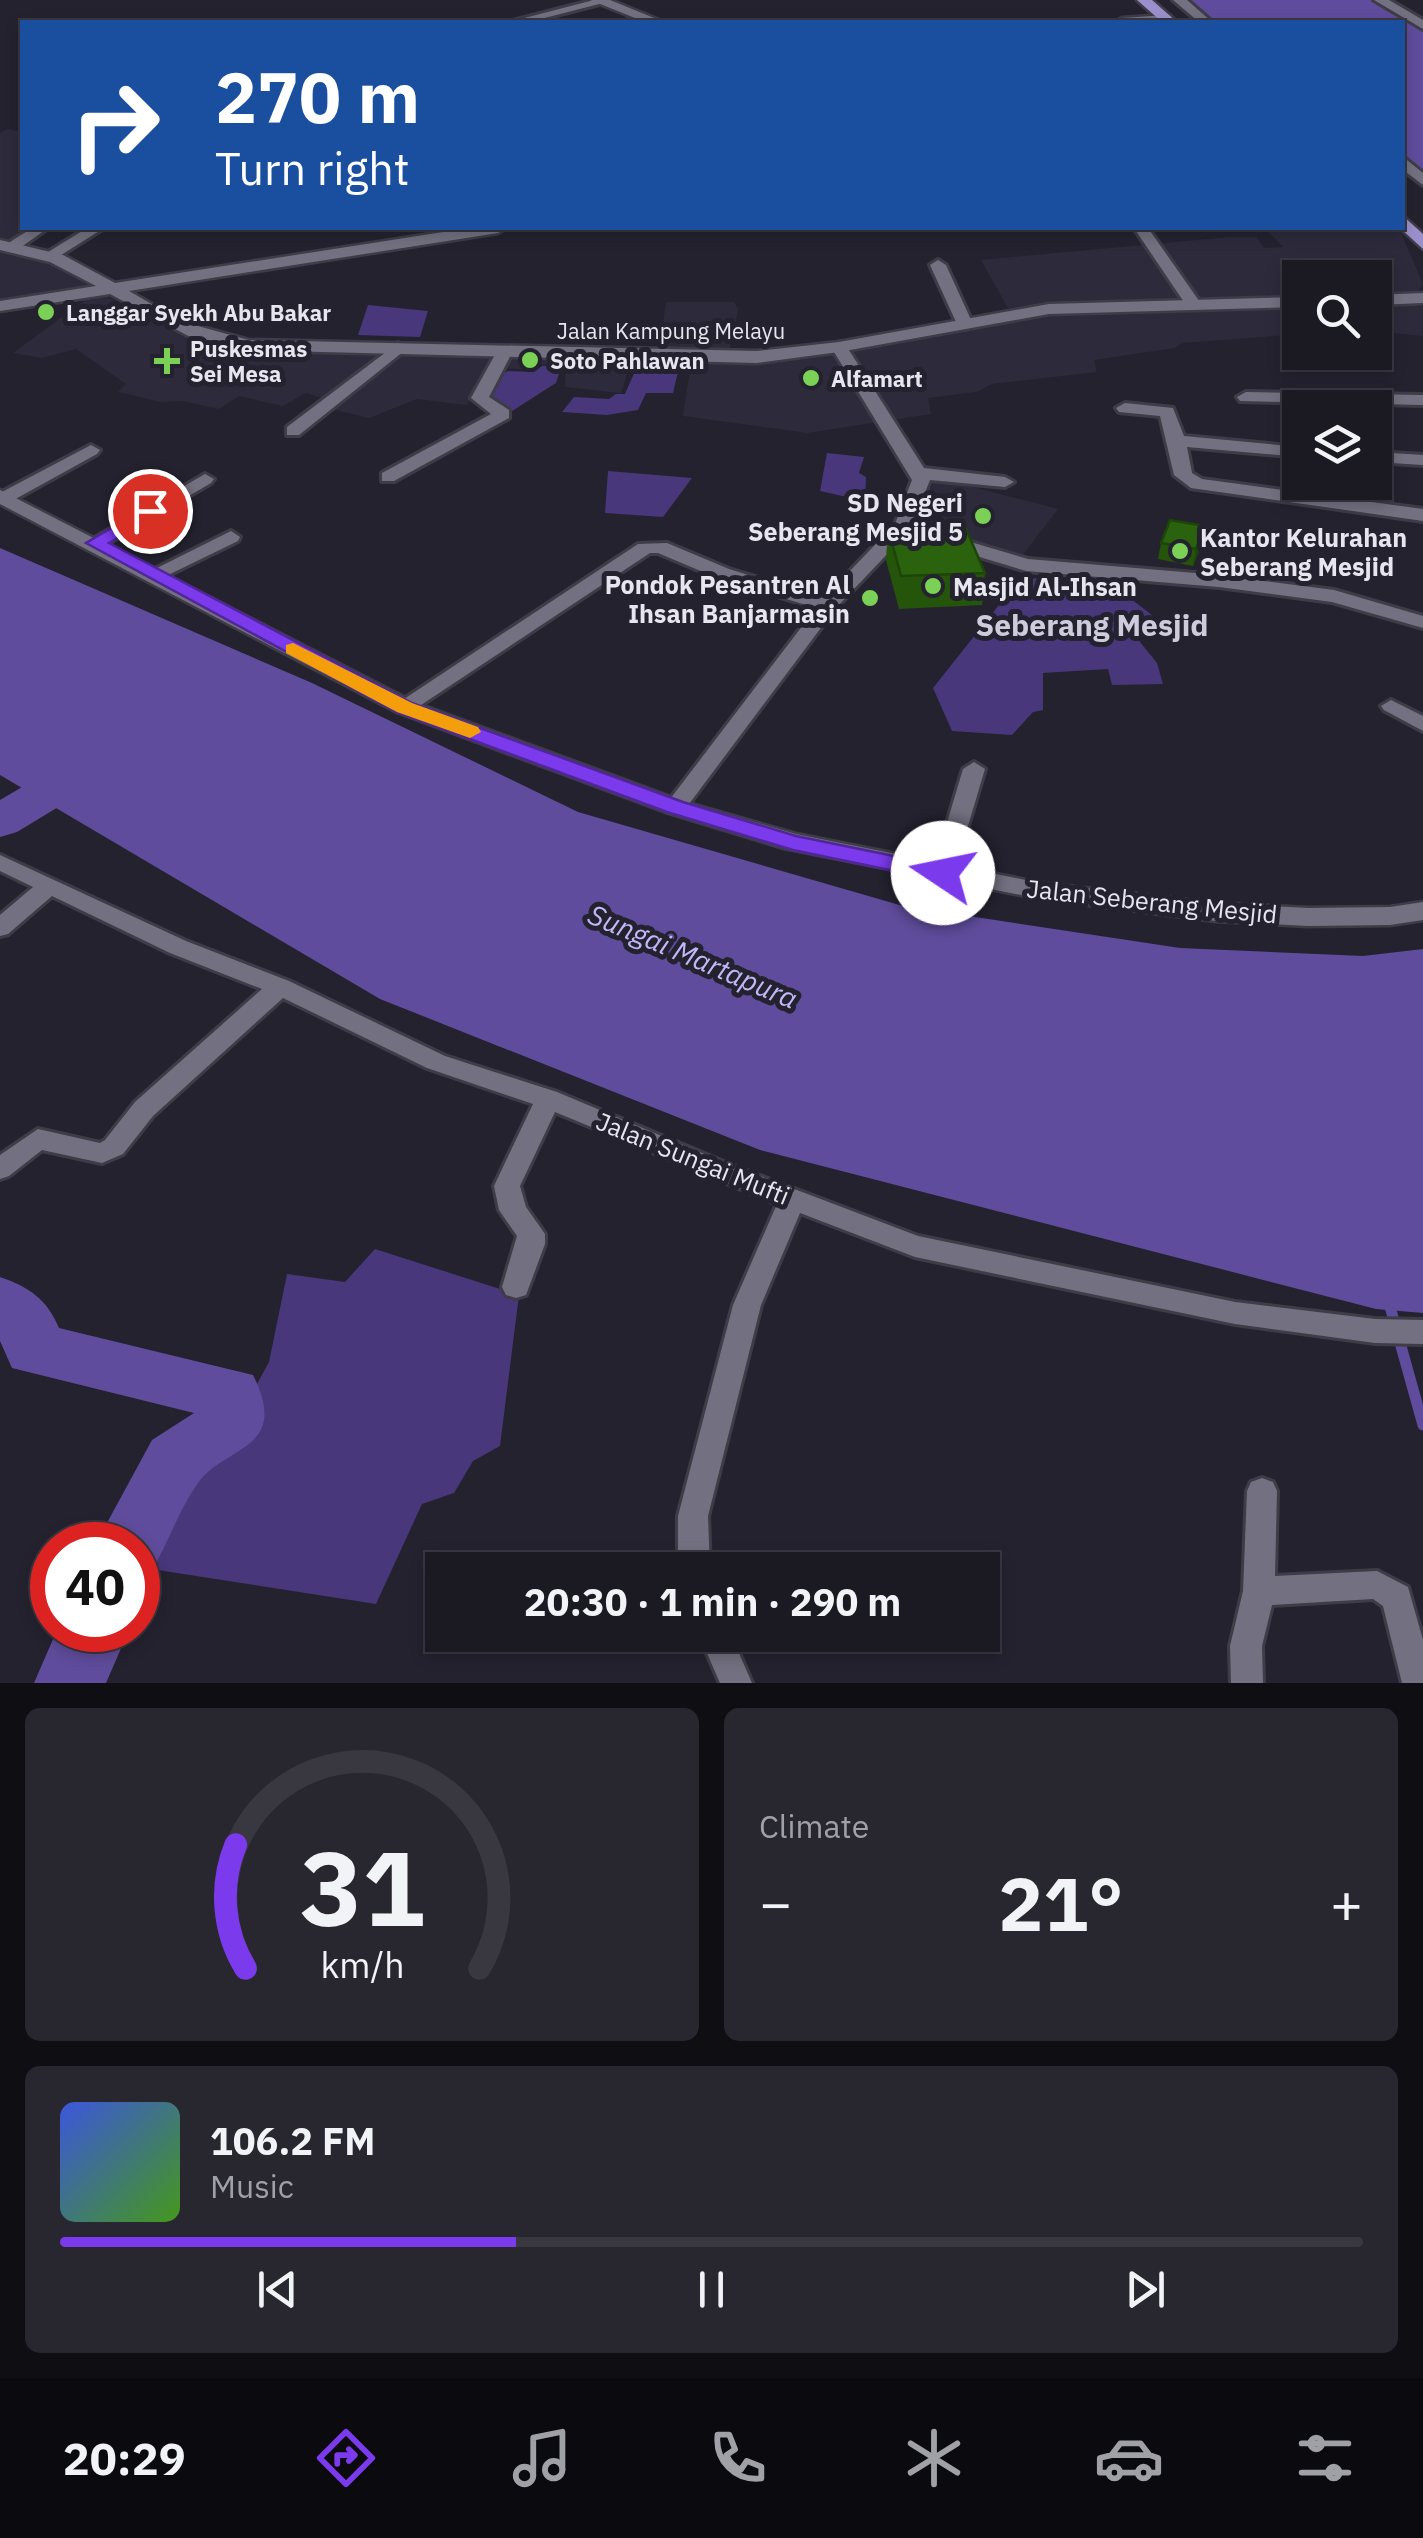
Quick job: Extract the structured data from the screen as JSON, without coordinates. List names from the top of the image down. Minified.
{"streets":{"main road":["Jalan Kampung Melayu","Jalan Seberang Mesjid"],"street":["Jalan Sungai Mufti"]},"districts":["Seberang Mesjid"],"water":["Sungai Martapura"],"places":{"other":["Langgar Syekh Abu Bakar","Soto Pahlawan","Alfamart","SD Negeri Seberang Mesjid 5","Kantor Kelurahan Seberang Mesjid","Masjid Al-Ihsan","Pondok Pesantren Al Ihsan Banjarmasin"],"health":["Puskesmas Sei Mesa"]},"page":{"turn":["270 m","Turn right"],"limit":"40","trip":"20:30 · 1 min · 290 m","tile":"Climate","heat":["−","21°","+"],"song":["106.2 FM","Music"],"tabs":"20:29","gauge":["31","km/h"]}}
